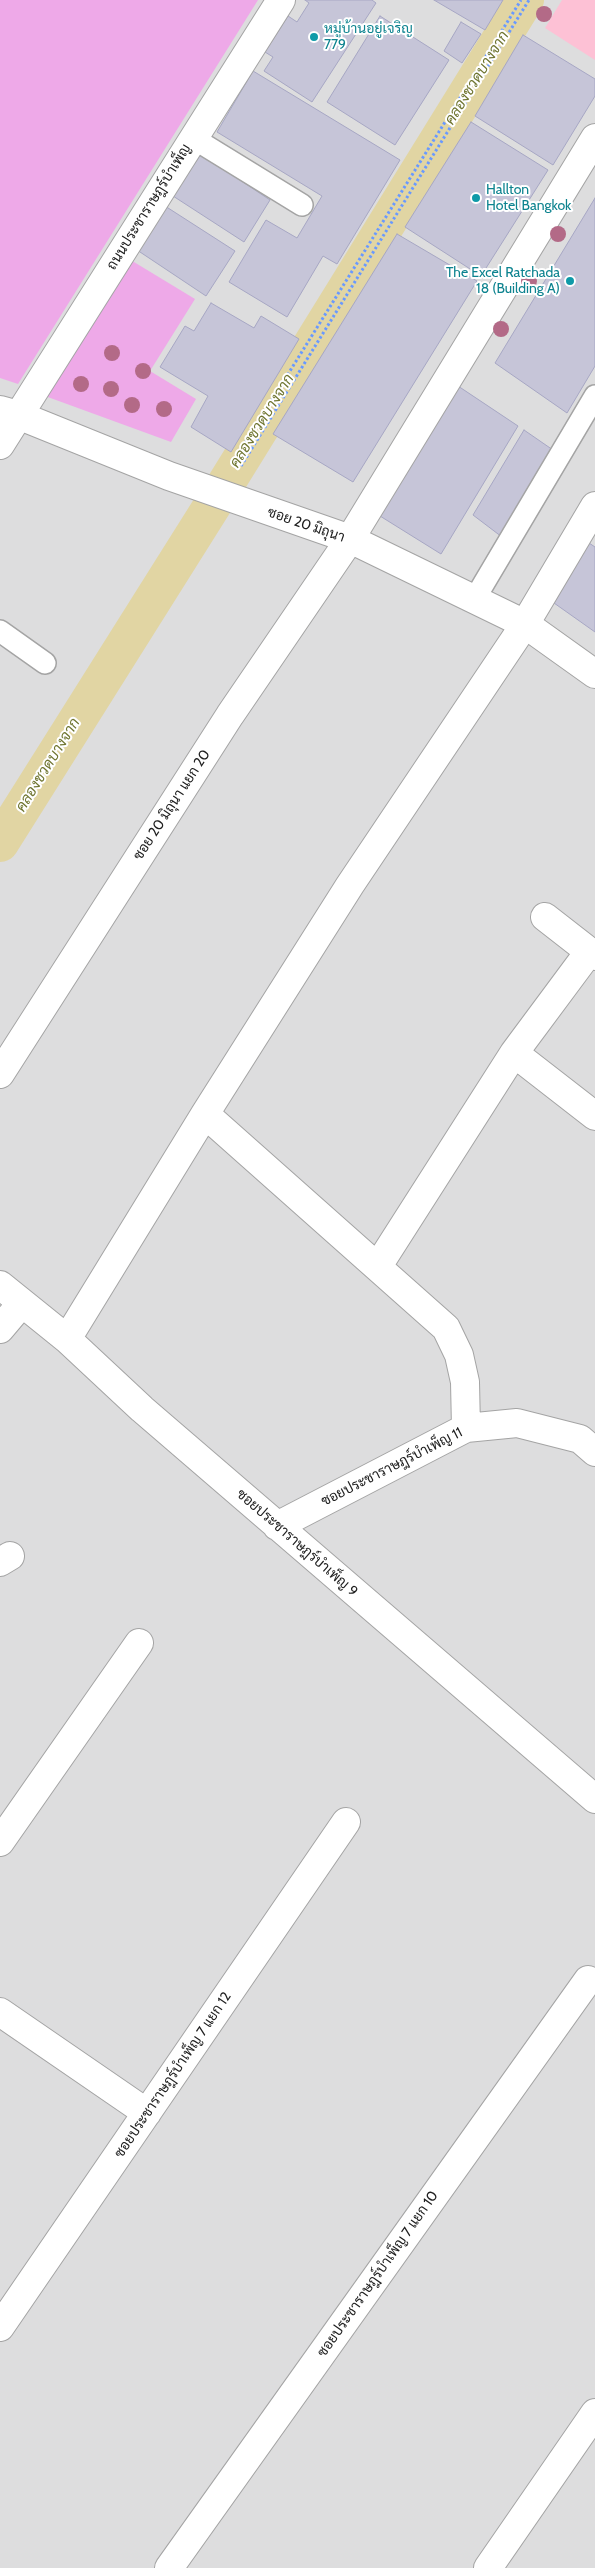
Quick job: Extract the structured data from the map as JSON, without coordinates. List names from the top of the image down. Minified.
{"streets":{"street":["ถนนประชาราษฎร์บำเพ็ญ","ซอย 20 มิถุนา","ซอย 20 มิถุนา แยก 20","ซอยประชาราษฎร์บำเพ็ญ 11","ซอยประชาราษฎร์บำเพ็ญ 9","ซอยประชาราษฎร์บำเพ็ญ 7 แยก 12","ซอยประชาราษฎร์บำเพ็ญ 7 แยก 10"]},"crossings":[["ถนนประชาราษฎร์บำเพ็ญ","ซอย 20 มิถุนา"],["ซอย 20 มิถุนา","ซอย 20 มิถุนา แยก 20"],["ซอยประชาราษฎร์บำเพ็ญ 11","ซอยประชาราษฎร์บำเพ็ญ 9"]],"water":["คลองชวดบางจาก"],"places":["หมู่บ้านอยู่เจริญ 779","Hallton Hotel Bangkok","The Excel Ratchada 18 (Building A)"]}
